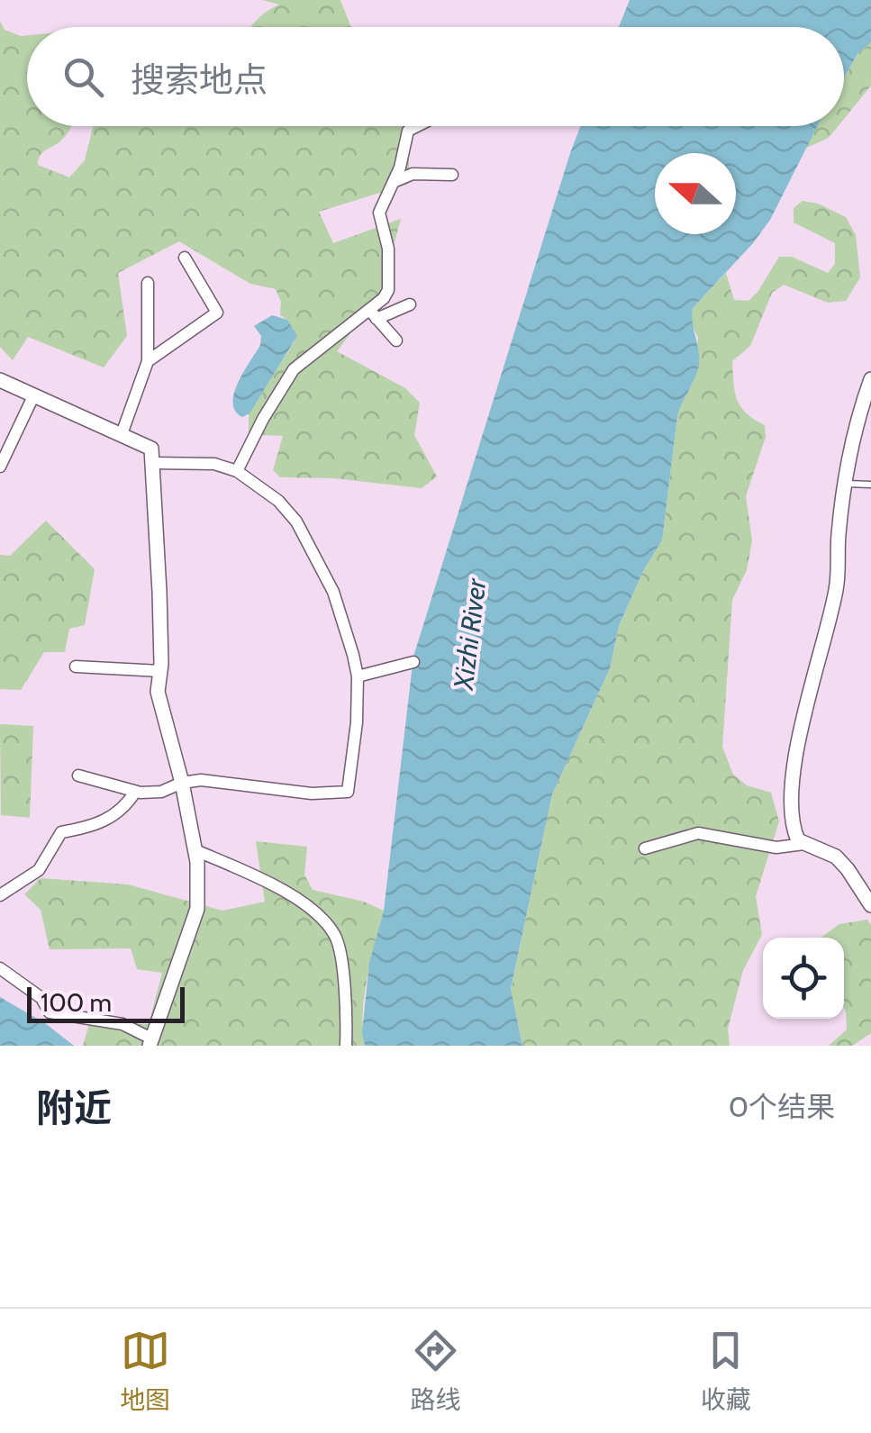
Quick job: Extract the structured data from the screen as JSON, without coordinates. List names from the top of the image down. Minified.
{"water":["Xizhi River"],"scale_bar":"100 m","north":"left","page":{"search":"搜索地点","scale":"100 m","heading":["附近","0个结果"],"nav":["地图","路线","收藏"]}}
